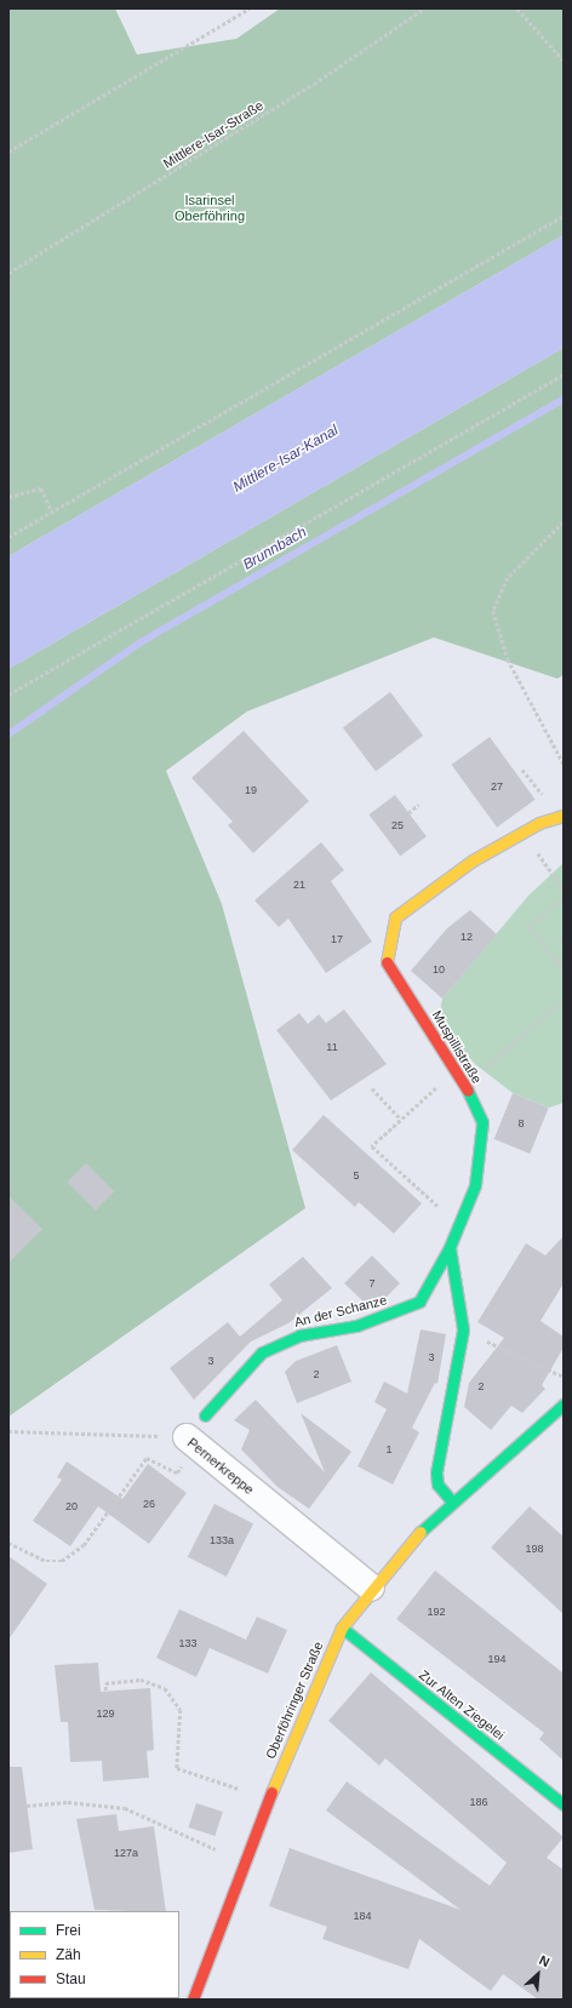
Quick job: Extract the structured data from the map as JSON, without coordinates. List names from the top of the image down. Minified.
{"streets":{"street":["Muspillistraße","An der Schanze","Pernerkreppe","Oberföhringer Straße","Zur Alten Ziegelei"],"path":["Mittlere-Isar-Straße"]},"crossings":[["Muspillistraße","An der Schanze"],["Pernerkreppe","Oberföhringer Straße"],["Oberföhringer Straße","Zur Alten Ziegelei"]],"water":["Mittlere-Isar-Kanal","Brunnbach"],"parks":["Isarinsel Oberföhring"],"house_numbers":["27","19","25","21","12","17","10","11","8","5","7","3","3","2","2","1","26","20","133a","198","192","133","194","129","186","127a","184"],"legend":["Frei","Zäh","Stau"],"north":"top right"}
